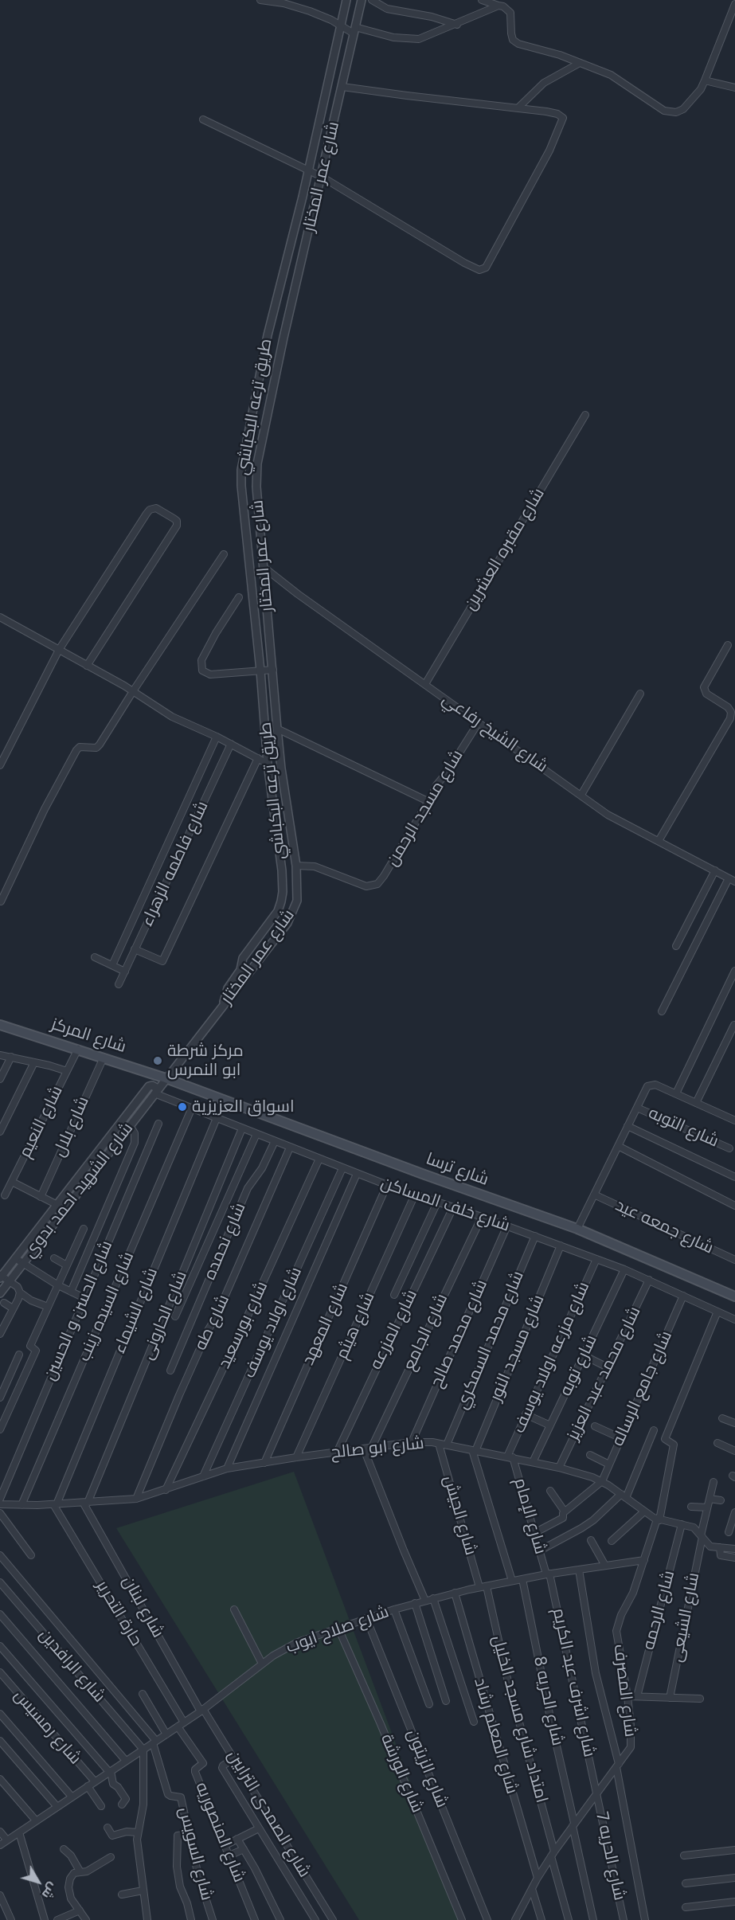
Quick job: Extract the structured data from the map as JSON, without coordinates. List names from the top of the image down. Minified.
{"streets":{"main road":["شارع المركز","شارع ترسا"],"street":["شارع عمر المختار","طريق ترعه البكباشي","شارع مقبره العشرين","شارع الشيخ رفاعي","شارع مسجد الرحمن","شارع فاطمه الزهراء","شارع النعيم","شارع بلال","شارع التوبه","شارع الشهيد احمد بدوي","شارع خلف المساكن","شارع جمعه عيد","شارع نحمده","شارع السيده زينب","شارع الحسن و الحسين","شارع الشيماء","شارع الحارونى","شارع طه","شارع اولاد يوسف","شارع المعهد","شارع بورسعيد","شارع هيثم","شارع المزرعه","شارع الجامع","شارع محمد صالح","شارع محمد السمكري","شارع مسجد النور","شارع مزرعه اولاد يوسف","شارع توبه","شارع محمد عبد العزيز","شارع جامع الرساله","شارع ابو صالح","شارع الجيش","شارع الإمام","شارع لبنان","شارع الرحمه","حارة التحرير","شارع الشيعى","شارع صلاح ايوب","شارع الرافدين","شارع اشرف عبد الكريم","شارع المصرف","شارع الحريه 8","امتداد شارع مسجد الخليل","شارع رمسيس","شارع المعلم رشاد","شارع الزيتون","شارع الورشة","شارع الصمدى الترابين","شارع المنصوريه","شارع السويس","شارع الحريه 7"]},"crossings":[["شارع عمر المختار","طريق ترعه البكباشي"],["شارع عمر المختار","شارع الشيخ رفاعي"],["شارع عمر المختار","شارع مسجد الرحمن"],["شارع عمر المختار","شارع المركز"],["شارع عمر المختار","شارع ترسا"],["شارع عمر المختار","شارع الشهيد احمد بدوي"],["شارع مقبره العشرين","شارع الشيخ رفاعي"],["شارع الشيخ رفاعي","شارع مسجد الرحمن"],["شارع المركز","شارع النعيم"],["شارع المركز","شارع بلال"],["شارع المركز","شارع ترسا"],["شارع المركز","شارع الشهيد احمد بدوي"],["شارع ترسا","شارع الشهيد احمد بدوي"],["شارع الشهيد احمد بدوي","شارع خلف المساكن"],["شارع خلف المساكن","شارع نحمده"],["شارع خلف المساكن","شارع السيده زينب"],["شارع خلف المساكن","شارع الشيماء"],["شارع خلف المساكن","شارع الحارونى"],["شارع خلف المساكن","شارع طه"],["شارع خلف المساكن","شارع اولاد يوسف"],["شارع خلف المساكن","شارع المعهد"],["شارع خلف المساكن","شارع بورسعيد"],["شارع خلف المساكن","شارع هيثم"],["شارع خلف المساكن","شارع المزرعه"],["شارع خلف المساكن","شارع الجامع"],["شارع خلف المساكن","شارع محمد صالح"],["شارع خلف المساكن","شارع محمد السمكري"],["شارع خلف المساكن","شارع مسجد النور"],["شارع خلف المساكن","شارع مزرعه اولاد يوسف"],["شارع خلف المساكن","شارع توبه"],["شارع خلف المساكن","شارع محمد عبد العزيز"],["شارع خلف المساكن","شارع جامع الرساله"],["شارع خلف المساكن","شارع المصرف"],["شارع السيده زينب","شارع ابو صالح"],["شارع الشيماء","شارع ابو صالح"],["شارع الشيماء","حارة التحرير"],["شارع الحارونى","شارع ابو صالح"],["شارع الحارونى","شارع لبنان"],["شارع طه","شارع ابو صالح"],["شارع اولاد يوسف","شارع ابو صالح"],["شارع المعهد","شارع ابو صالح"],["شارع بورسعيد","شارع ابو صالح"],["شارع هيثم","شارع ابو صالح"],["شارع المزرعه","شارع ابو صالح"],["شارع الجامع","شارع ابو صالح"],["شارع محمد صالح","شارع ابو صالح"],["شارع محمد السمكري","شارع ابو صالح"],["شارع مسجد النور","شارع ابو صالح"],["شارع مزرعه اولاد يوسف","شارع ابو صالح"],["شارع مزرعه اولاد يوسف","شارع الإمام"],["شارع توبه","شارع ابو صالح"],["شارع محمد عبد العزيز","شارع ابو صالح"],["شارع جامع الرساله","شارع ابو صالح"],["شارع ابو صالح","شارع الجيش"],["شارع ابو صالح","شارع الإمام"],["شارع ابو صالح","شارع لبنان"],["شارع ابو صالح","شارع الرحمه"],["شارع ابو صالح","حارة التحرير"],["شارع ابو صالح","شارع الشيعى"],["شارع ابو صالح","شارع المصرف"],["شارع الجيش","شارع صلاح ايوب"],["شارع الإمام","شارع صلاح ايوب"],["شارع الإمام","شارع اشرف عبد الكريم"],["شارع لبنان","شارع صلاح ايوب"],["شارع لبنان","شارع الصمدى الترابين"],["حارة التحرير","شارع صلاح ايوب"],["شارع صلاح ايوب","شارع الرافدين"],["شارع صلاح ايوب","شارع اشرف عبد الكريم"],["شارع صلاح ايوب","شارع المصرف"],["شارع صلاح ايوب","شارع الحريه 8"],["شارع صلاح ايوب","امتداد شارع مسجد الخليل"],["شارع صلاح ايوب","شارع رمسيس"],["شارع صلاح ايوب","شارع المعلم رشاد"],["شارع صلاح ايوب","شارع الزيتون"],["شارع صلاح ايوب","شارع الورشة"],["شارع صلاح ايوب","شارع الصمدى الترابين"],["شارع صلاح ايوب","شارع المنصوريه"],["شارع صلاح ايوب","شارع السويس"],["شارع اشرف عبد الكريم","شارع المصرف"],["شارع اشرف عبد الكريم","شارع الحريه 7"],["شارع المصرف","شارع الحريه 8"],["شارع المصرف","امتداد شارع مسجد الخليل"],["شارع المصرف","شارع المعلم رشاد"],["شارع المصرف","شارع الحريه 7"]],"places":["مركز شرطة ابو النمرس","اسواق العزيزية"],"north":"bottom right"}
